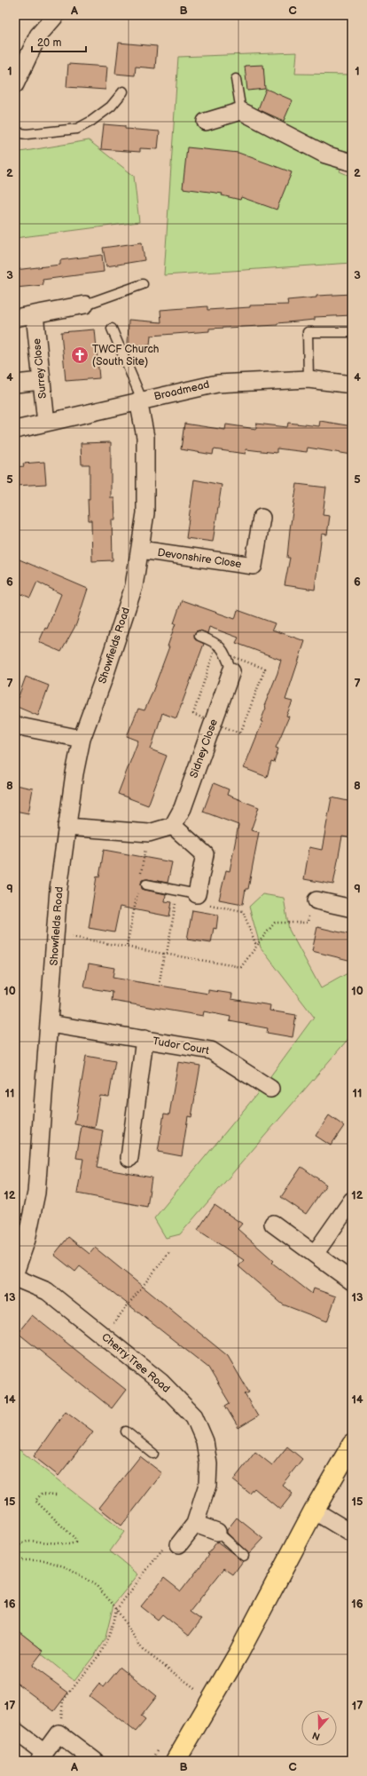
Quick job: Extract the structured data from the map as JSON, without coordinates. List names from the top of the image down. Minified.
{"streets":{"street":["Surrey Close","Broadmead","Devonshire Close","Showfields Road","Sidney Close","Tudor Court","Cherry Tree Road"]},"crossings":[["Surrey Close","Broadmead"],["Broadmead","Showfields Road"],["Devonshire Close","Showfields Road"],["Showfields Road","Tudor Court"]],"places":{"church":["TWCF Church (South Site)"]},"scale_bar":"20 m","north":"bottom","grid":{"columns":["A","B","C"],"rows":["1","2","3","4","5","6","7","8","9","10","11","12","13","14","15","16","17"]}}
